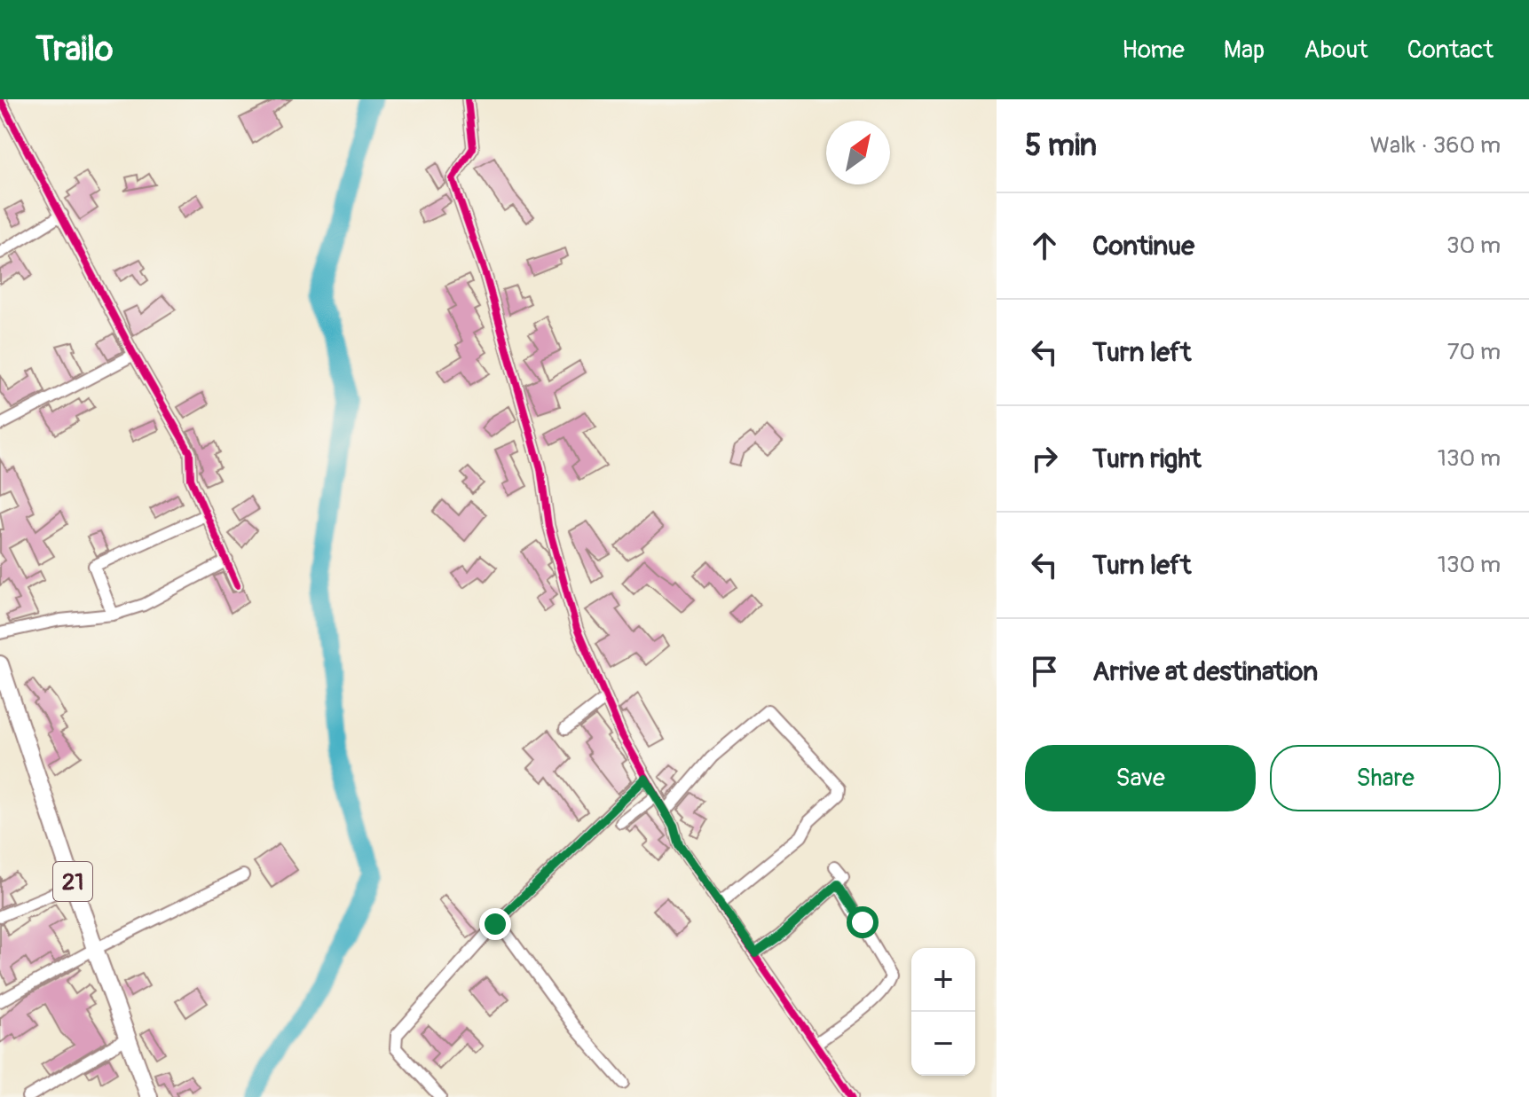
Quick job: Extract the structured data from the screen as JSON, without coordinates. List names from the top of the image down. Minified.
{"streets":{"highway":["21"]},"north":"top right","page":{"header":"Trailo","nav":["Home","Map","About","Contact"],"heading":["5 min","Walk · 360 m"],"list":[["Continue","30 m"],["Turn left","70 m"],["Turn right","130 m"],["Turn left","130 m"],"Arrive at destination"],"buttons":["Save","Share"],"map_buttons":["+","−"]}}
